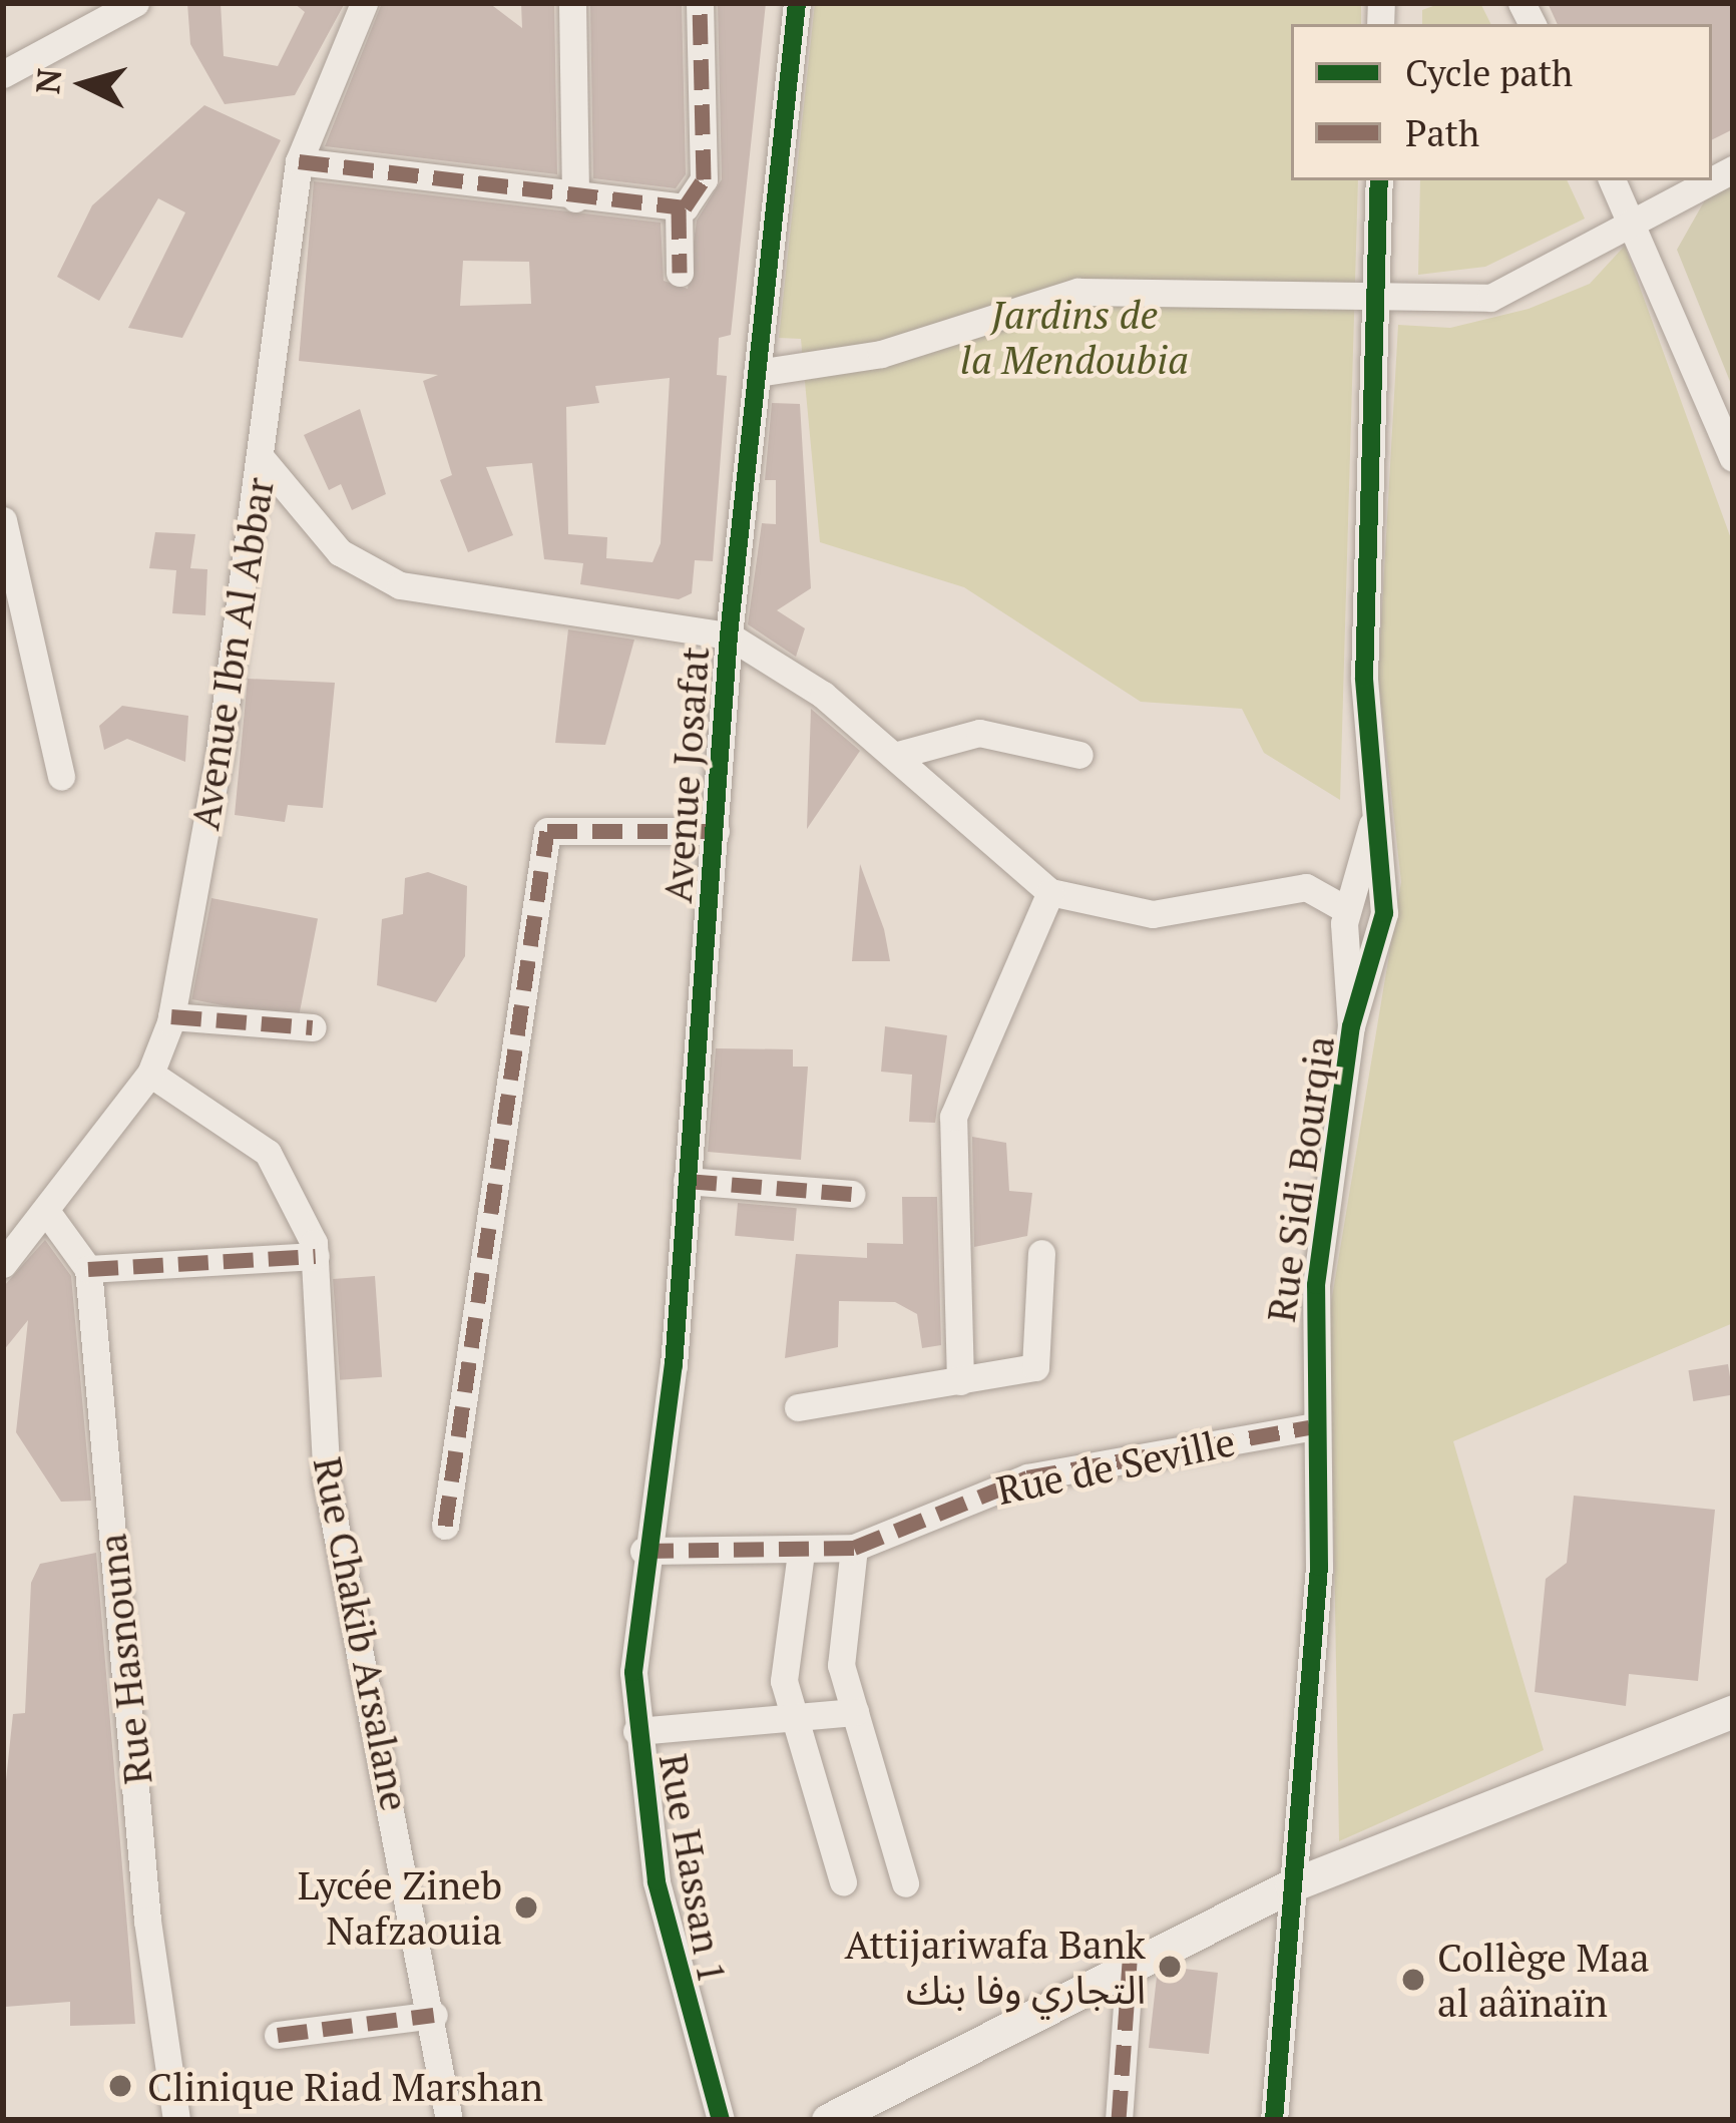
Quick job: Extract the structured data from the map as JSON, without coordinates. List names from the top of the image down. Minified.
{"streets":{"street":["Avenue Ibn Al Abbar","Avenue Josafat","Rue Sidi Bourqia","Rue de Seville","Rue Chakib Arsalane","Rue Hasnouna","Rue Hassan 1"]},"crossings":[["Avenue Ibn Al Abbar","Rue Chakib Arsalane"],["Avenue Josafat","Rue de Seville"],["Avenue Josafat","Rue Hassan 1"],["Rue Sidi Bourqia","Rue de Seville"],["Rue de Seville","Rue Hassan 1"]],"parks":["Jardins de la Mendoubia"],"places":["Lycée Zineb Nafzaouia","Attijariwafa Bank التجاري وفا بنك","Collège Maa al aâïnaïn","Clinique Riad Marshan"],"legend":["Cycle path","Path"],"north":"left"}
